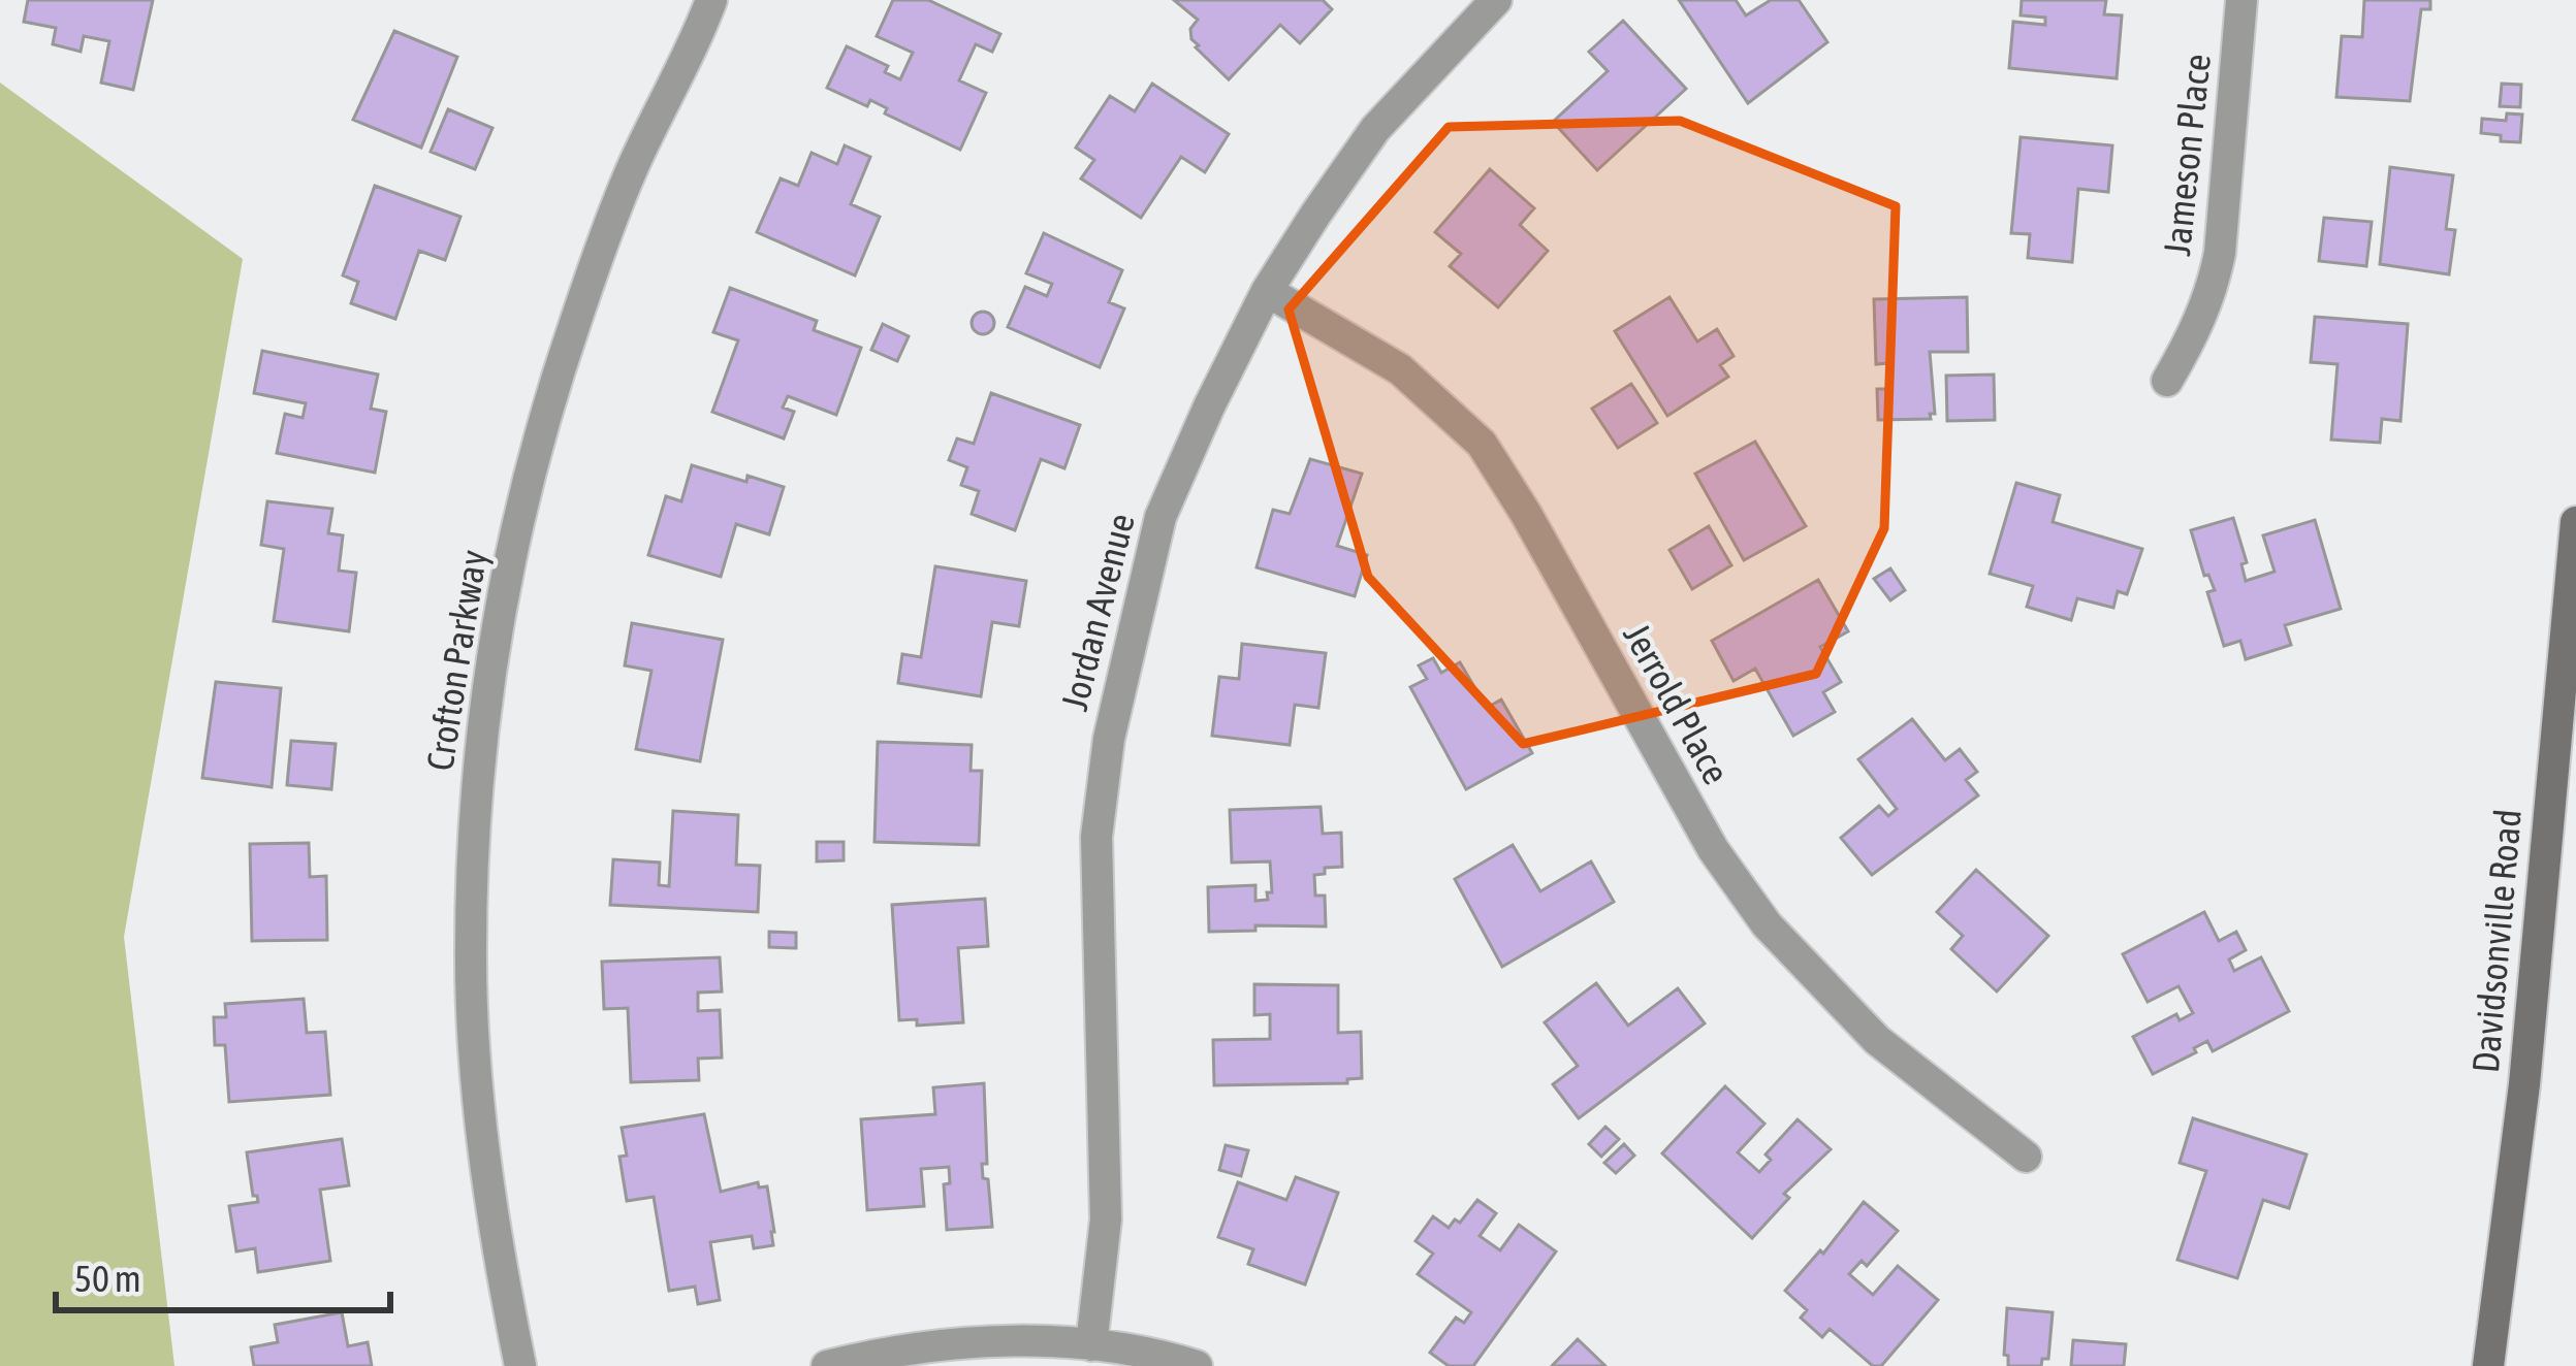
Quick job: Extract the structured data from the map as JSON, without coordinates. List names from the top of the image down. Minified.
{"streets":{"main road":["Davidsonville Road"],"street":["Jameson Place","Jordan Avenue","Crofton Parkway","Jerrold Place"]},"crossings":[["Jordan Avenue","Jerrold Place"]],"scale_bar":"50 m"}
